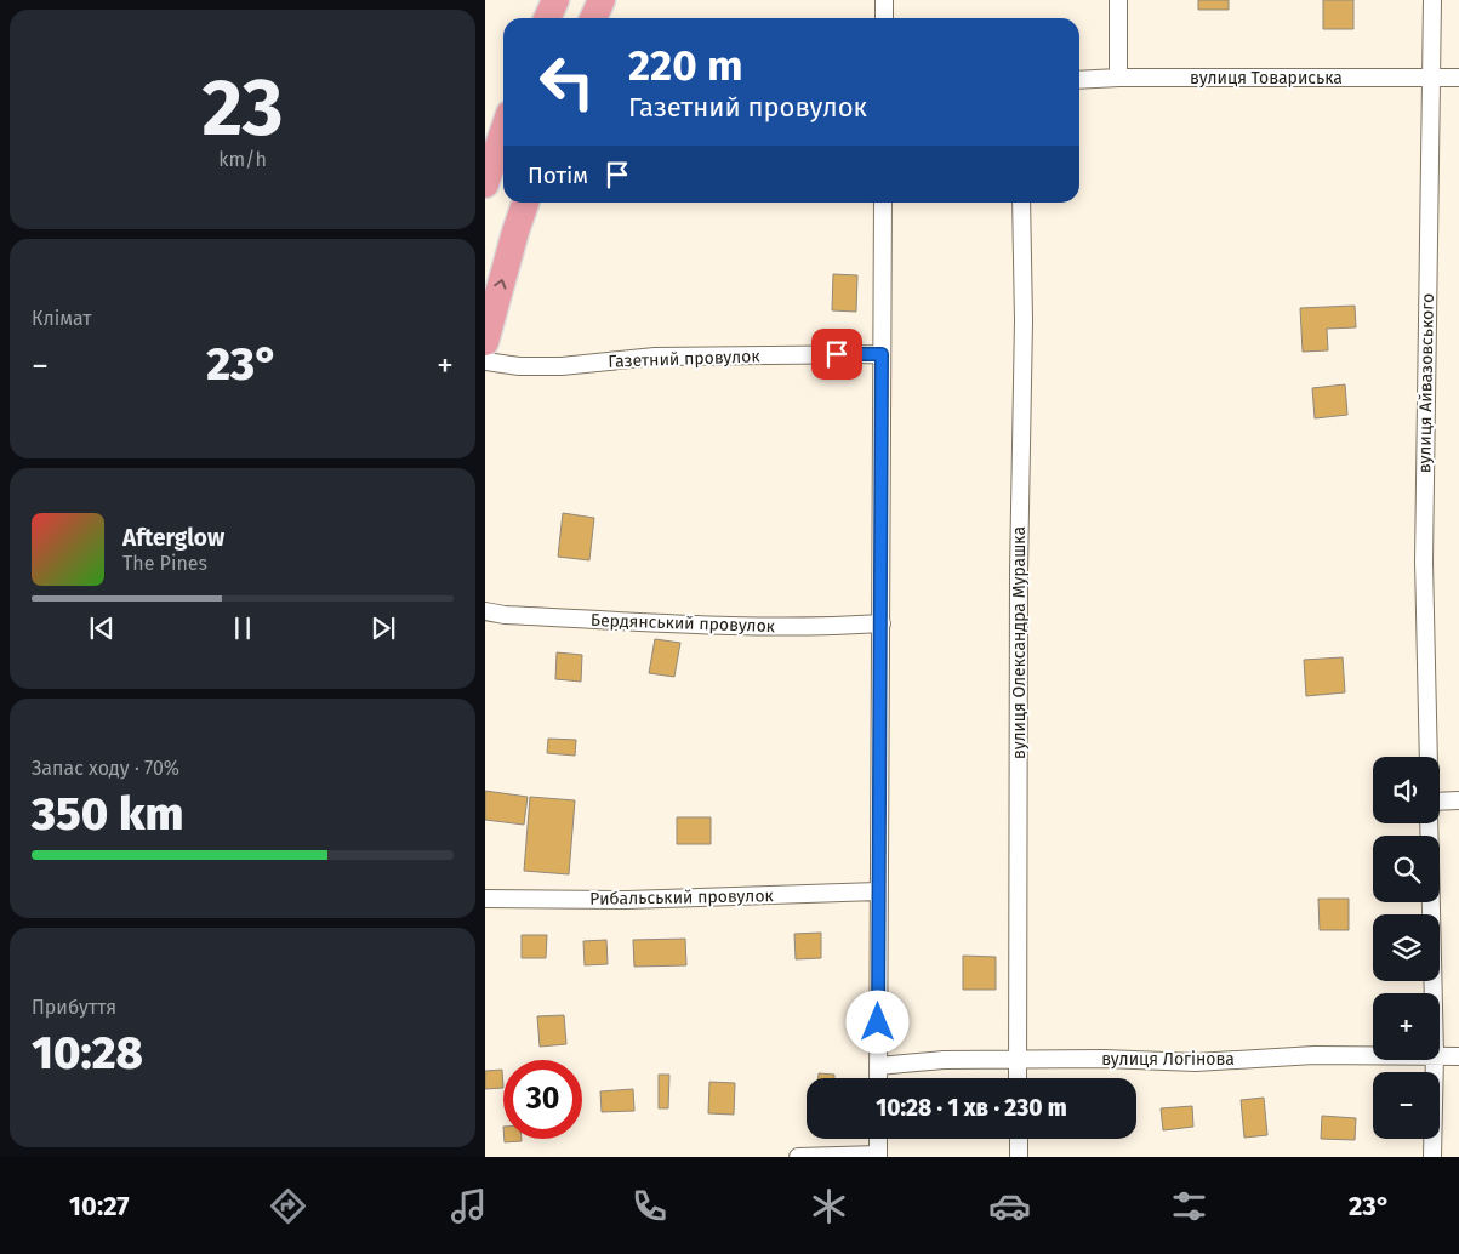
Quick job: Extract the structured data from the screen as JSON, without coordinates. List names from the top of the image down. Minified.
{"streets":{"street":["вулиця Товариська","Газетний провулок","вулиця Айвазовського","Бердянський провулок","вулиця Олександра Мурашка","Рибальський провулок","вулиця Логінова"]},"crossings":[["вулиця Товариська","вулиця Айвазовського"],["вулиця Олександра Мурашка","вулиця Логінова"]],"page":{"tile":[["23","km/h"],"Клімат",["Запас ходу · 70%","350 km"],["Прибуття","10:28"]],"turn":["220 m","Газетний провулок"],"then":"Потім","heat":["−","23°","+"],"song":["Afterglow","The Pines"],"map_buttons":["+","−"],"limit":"30","trip":"10:28 · 1 хв · 230 m","tabs":["10:27","23°"]}}
